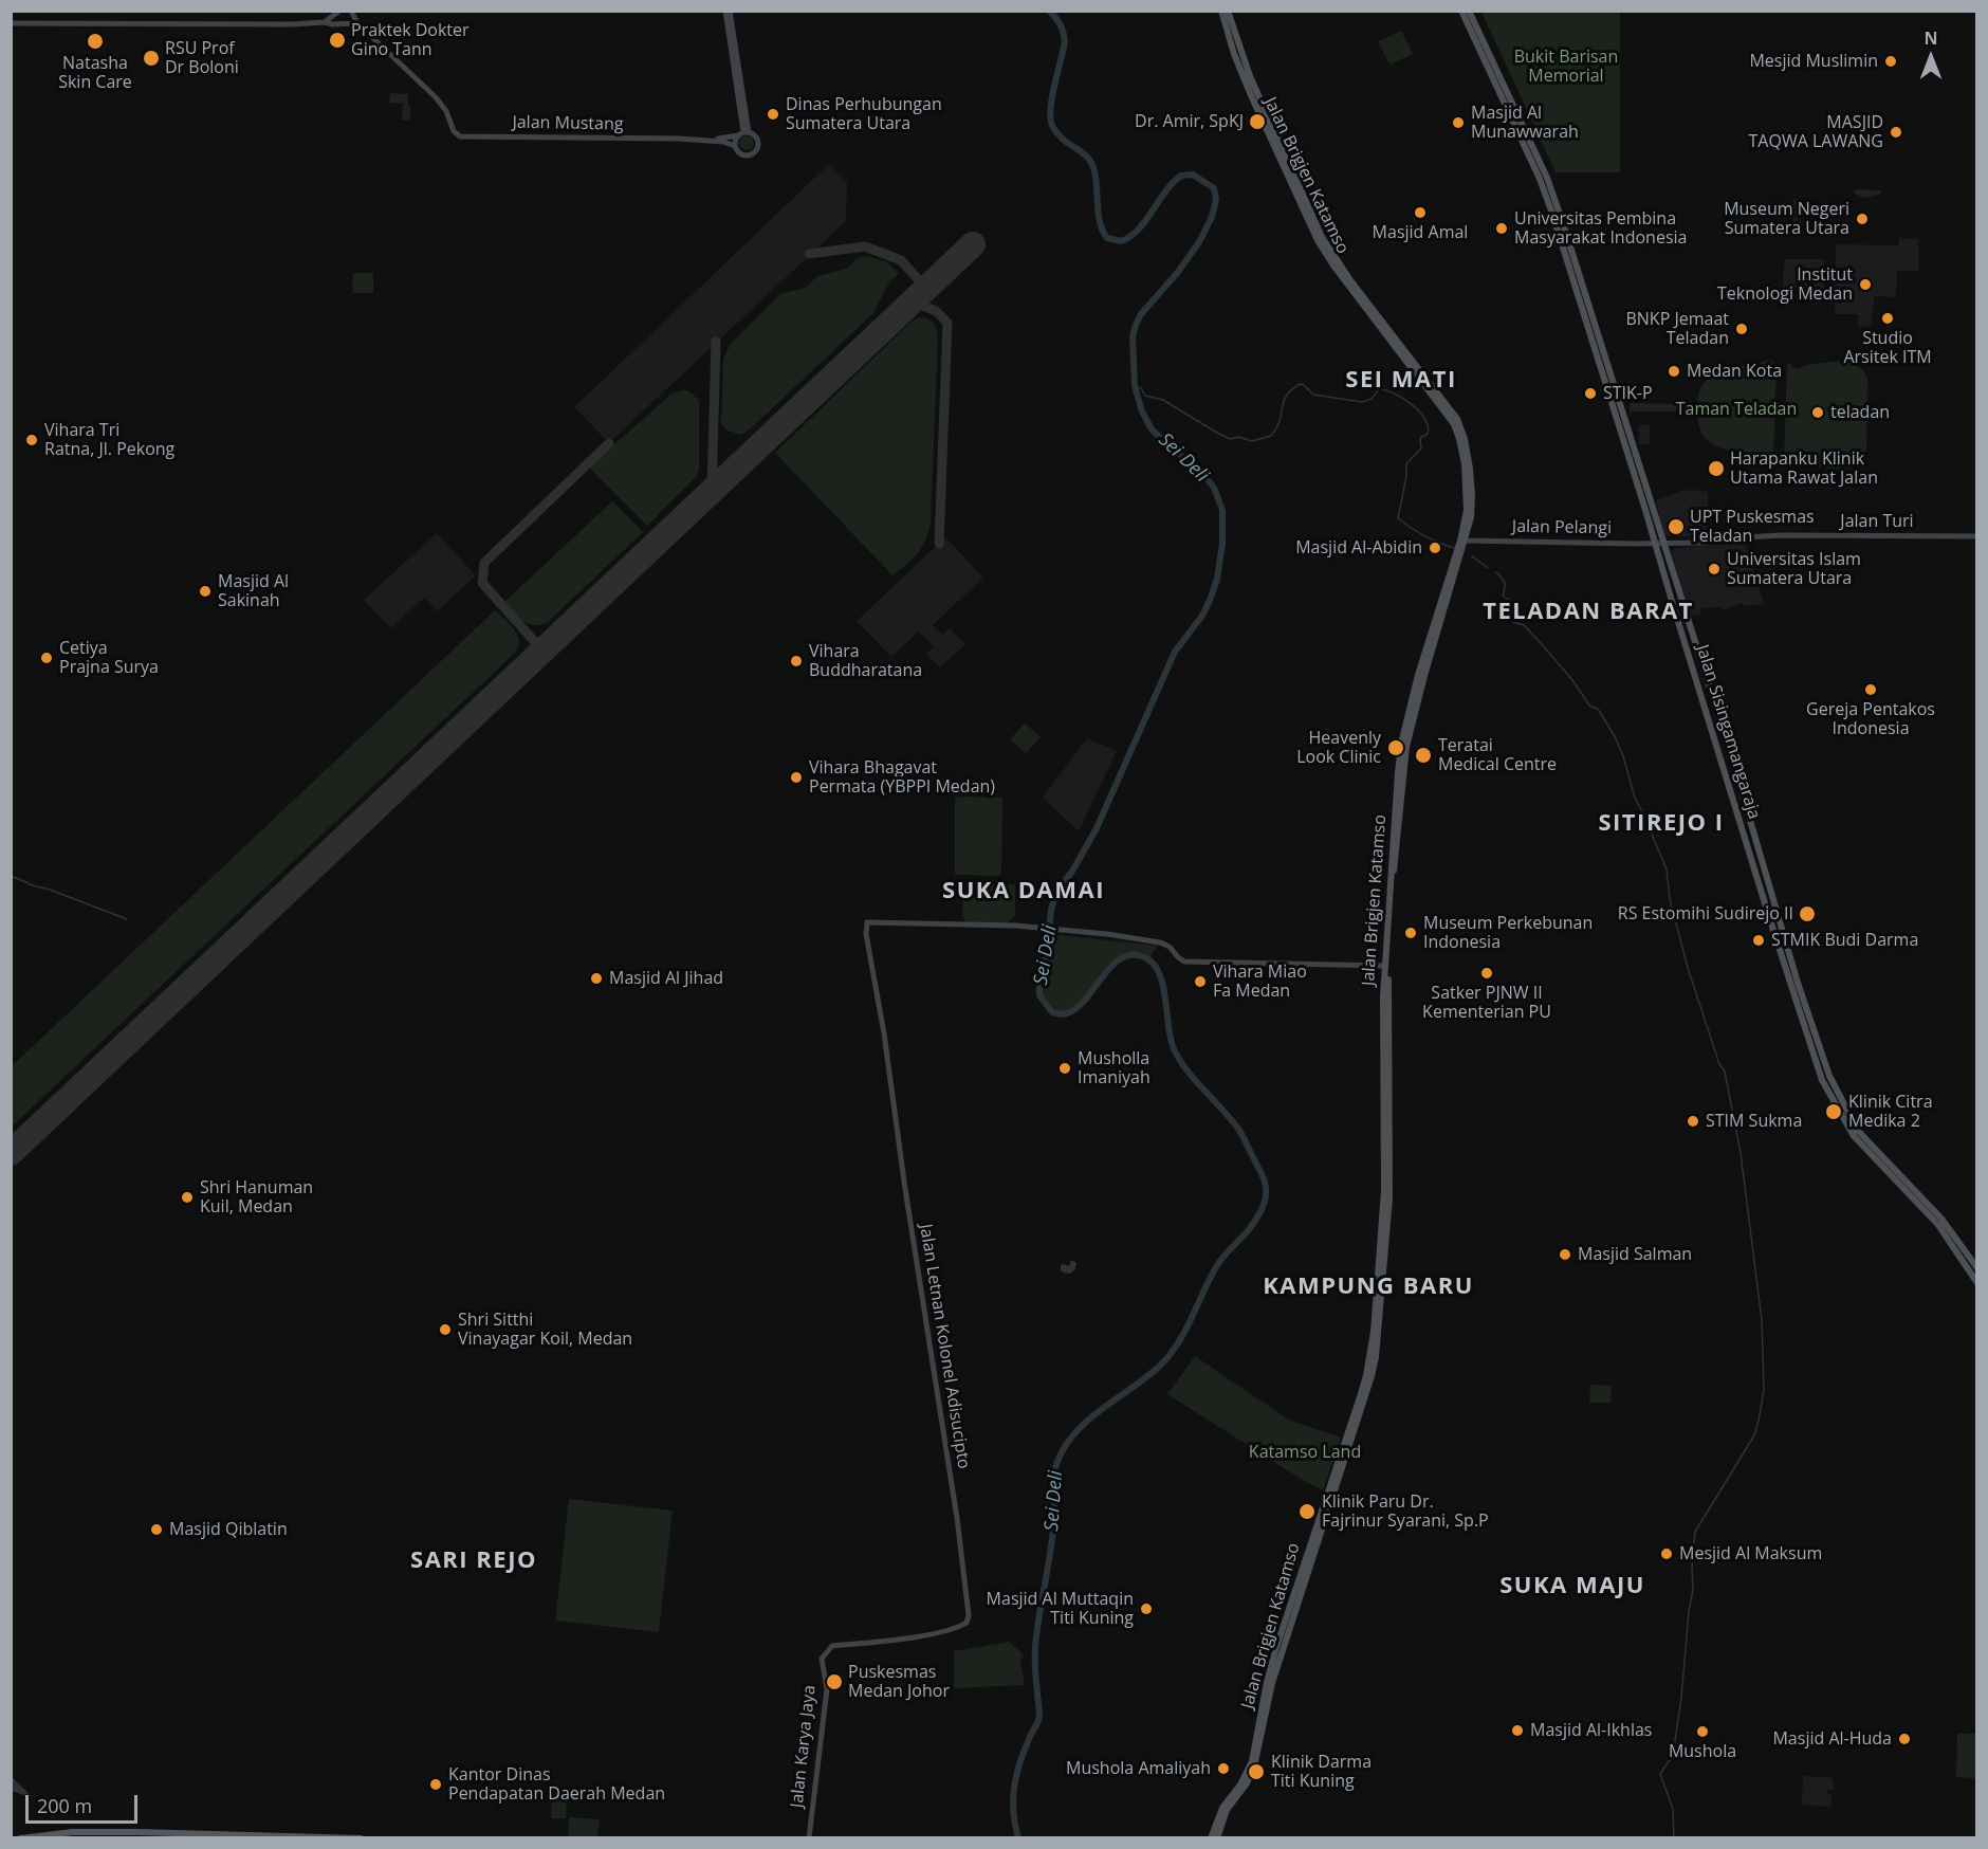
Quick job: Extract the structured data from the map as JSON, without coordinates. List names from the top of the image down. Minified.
{"streets":{"main road":["Jalan Mustang","Jalan Brigjen Katamso","Jalan Turi","Jalan Pelangi","Jalan Sisingamangaraja","Jalan Letnan Kolonel Adisucipto","Jalan Karya Jaya"]},"crossings":[["Jalan Brigjen Katamso","Jalan Pelangi"],["Jalan Brigjen Katamso","Jalan Letnan Kolonel Adisucipto"],["Jalan Turi","Jalan Pelangi"],["Jalan Turi","Jalan Sisingamangaraja"],["Jalan Pelangi","Jalan Sisingamangaraja"],["Jalan Letnan Kolonel Adisucipto","Jalan Karya Jaya"]],"districts":["SEI MATI","TELADAN BARAT","SITIREJO I","SUKA DAMAI","KAMPUNG BARU","SARI REJO","SUKA MAJU"],"water":["Sei Deli"],"parks":["Bukit Barisan Memorial","Taman Teladan","Katamso Land"],"places":["Praktek Dokter Gino Tann","Natasha Skin Care","RSU Prof Dr Boloni","Mesjid Muslimin","Dinas Perhubungan Sumatera Utara","Dr. Amir, SpKJ","Masjid Al Munawwarah","MASJID TAQWA LAWANG","Masjid Amal","Museum Negeri Sumatera Utara","Universitas Pembina Masyarakat Indonesia","Institut Teknologi Medan","Studio Arsitek ITM","BNKP Jemaat Teladan","Medan Kota","STIK-P","teladan","Vihara Tri Ratna, Jl. Pekong","Harapanku Klinik Utama Rawat Jalan","UPT Puskesmas Teladan","Masjid Al-Abidin","Universitas Islam Sumatera Utara","Masjid Al Sakinah","Cetiya Prajna Surya","Vihara Buddharatana","Gereja Pentakos Indonesia","Heavenly Look Clinic","Teratai Medical Centre","Vihara Bhagavat Permata (YBPPI Medan)","RS Estomihi Sudirejo II","Museum Perkebunan Indonesia","STMIK Budi Darma","Satker PJNW II Kementerian PU","Masjid Al Jihad","Vihara Miao Fa Medan","Musholla Imaniyah","Klinik Citra Medika 2","STIM Sukma","Shri Hanuman Kuil, Medan","Masjid Salman","Shri Sitthi Vinayagar Koil, Medan","Klinik Paru Dr. Fajrinur Syarani, Sp.P","Masjid Qiblatin","Mesjid Al Maksum","Masjid Al Muttaqin Titi Kuning","Puskesmas Medan Johor","Masjid Al-Ikhlas","Mushola","Masjid Al-Huda","Mushola Amaliyah","Klinik Darma Titi Kuning","Kantor Dinas Pendapatan Daerah Medan"],"scale_bar":"200 m","north":"top"}
